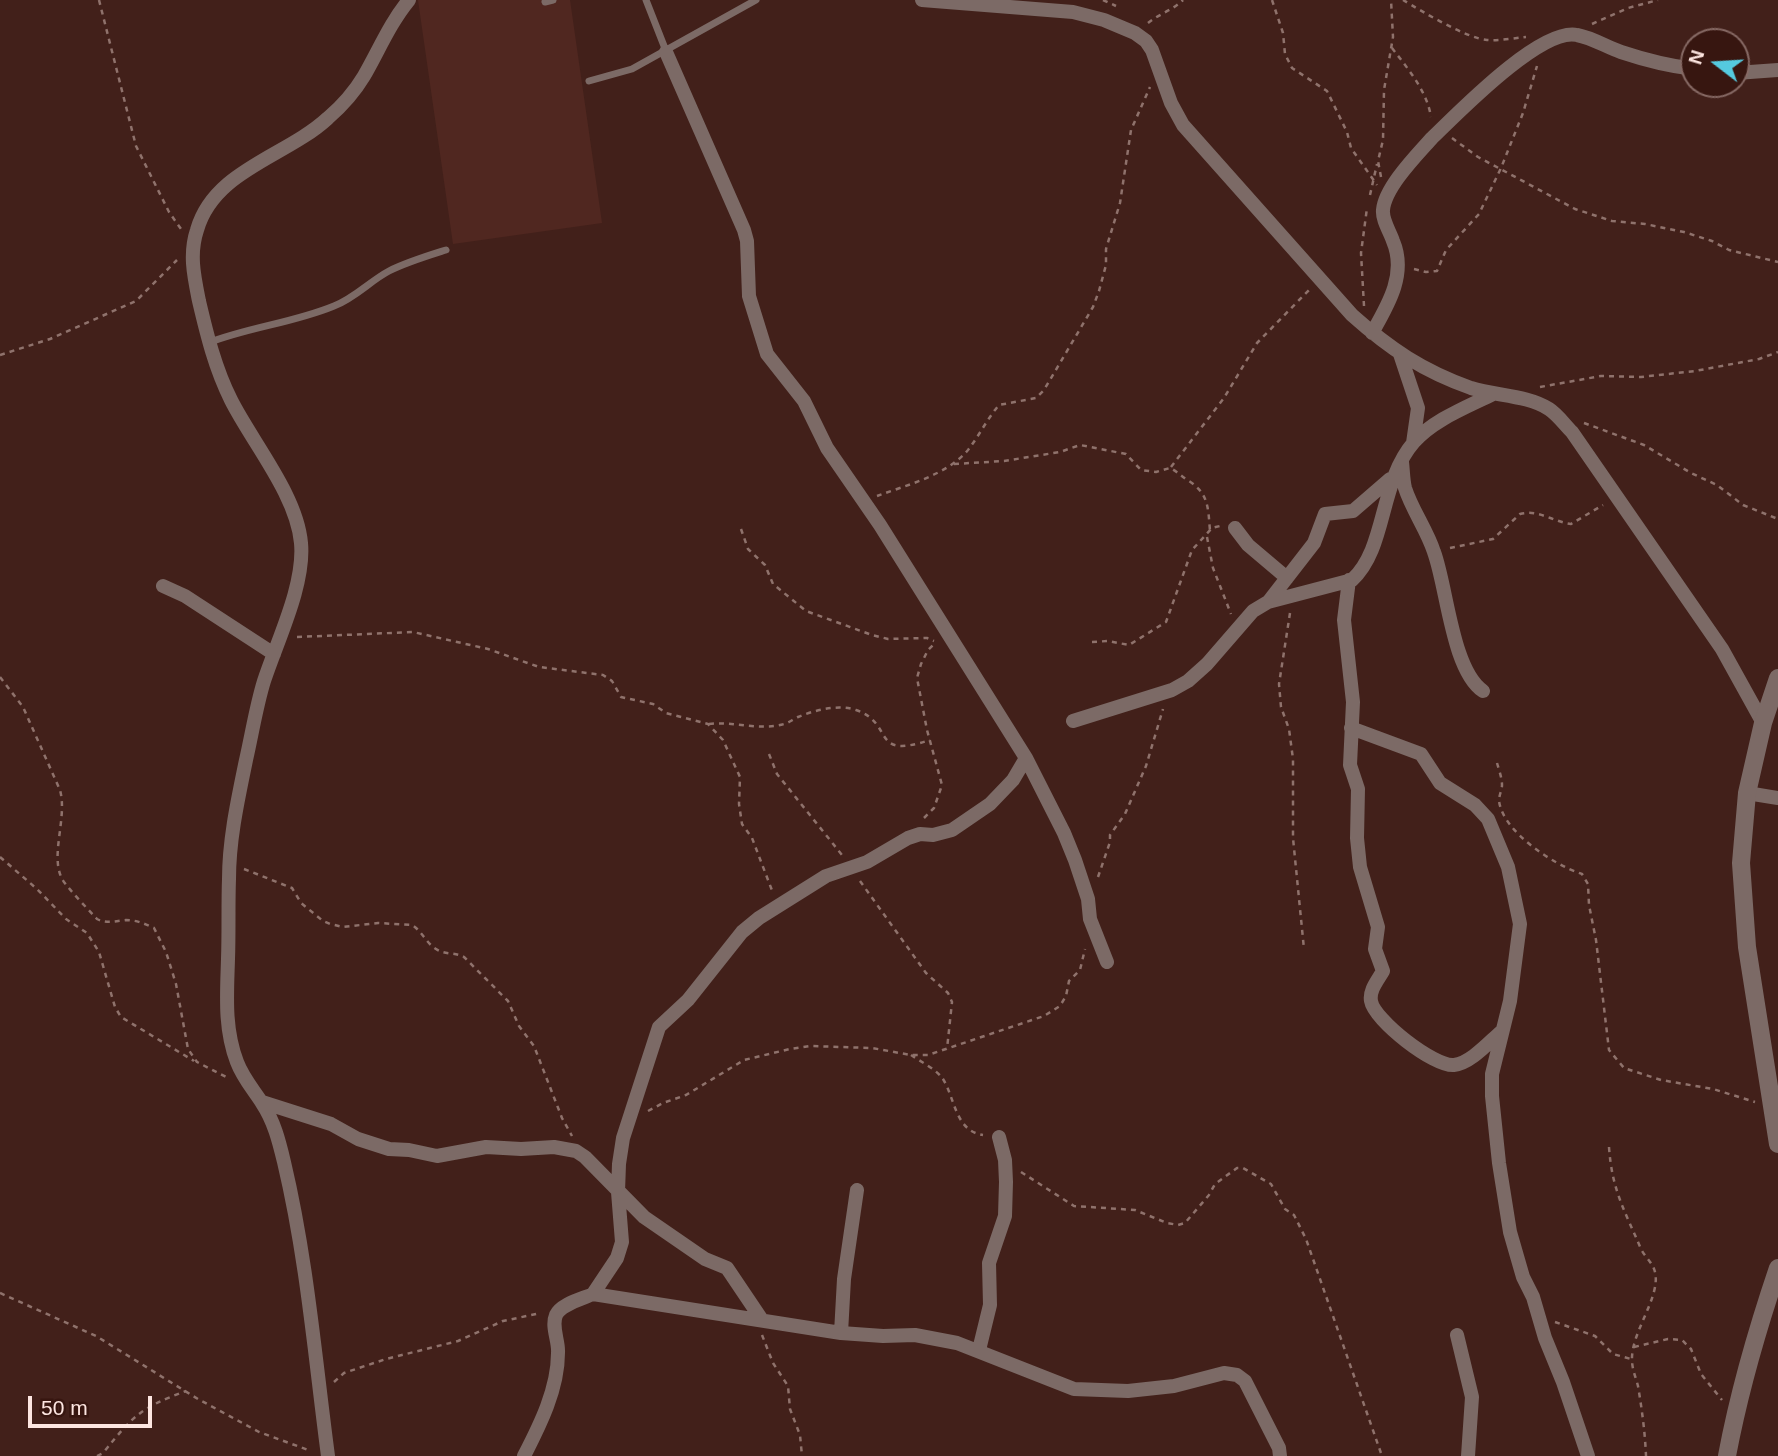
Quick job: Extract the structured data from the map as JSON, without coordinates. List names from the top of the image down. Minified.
{"scale_bar":"50 m","north":"left"}
